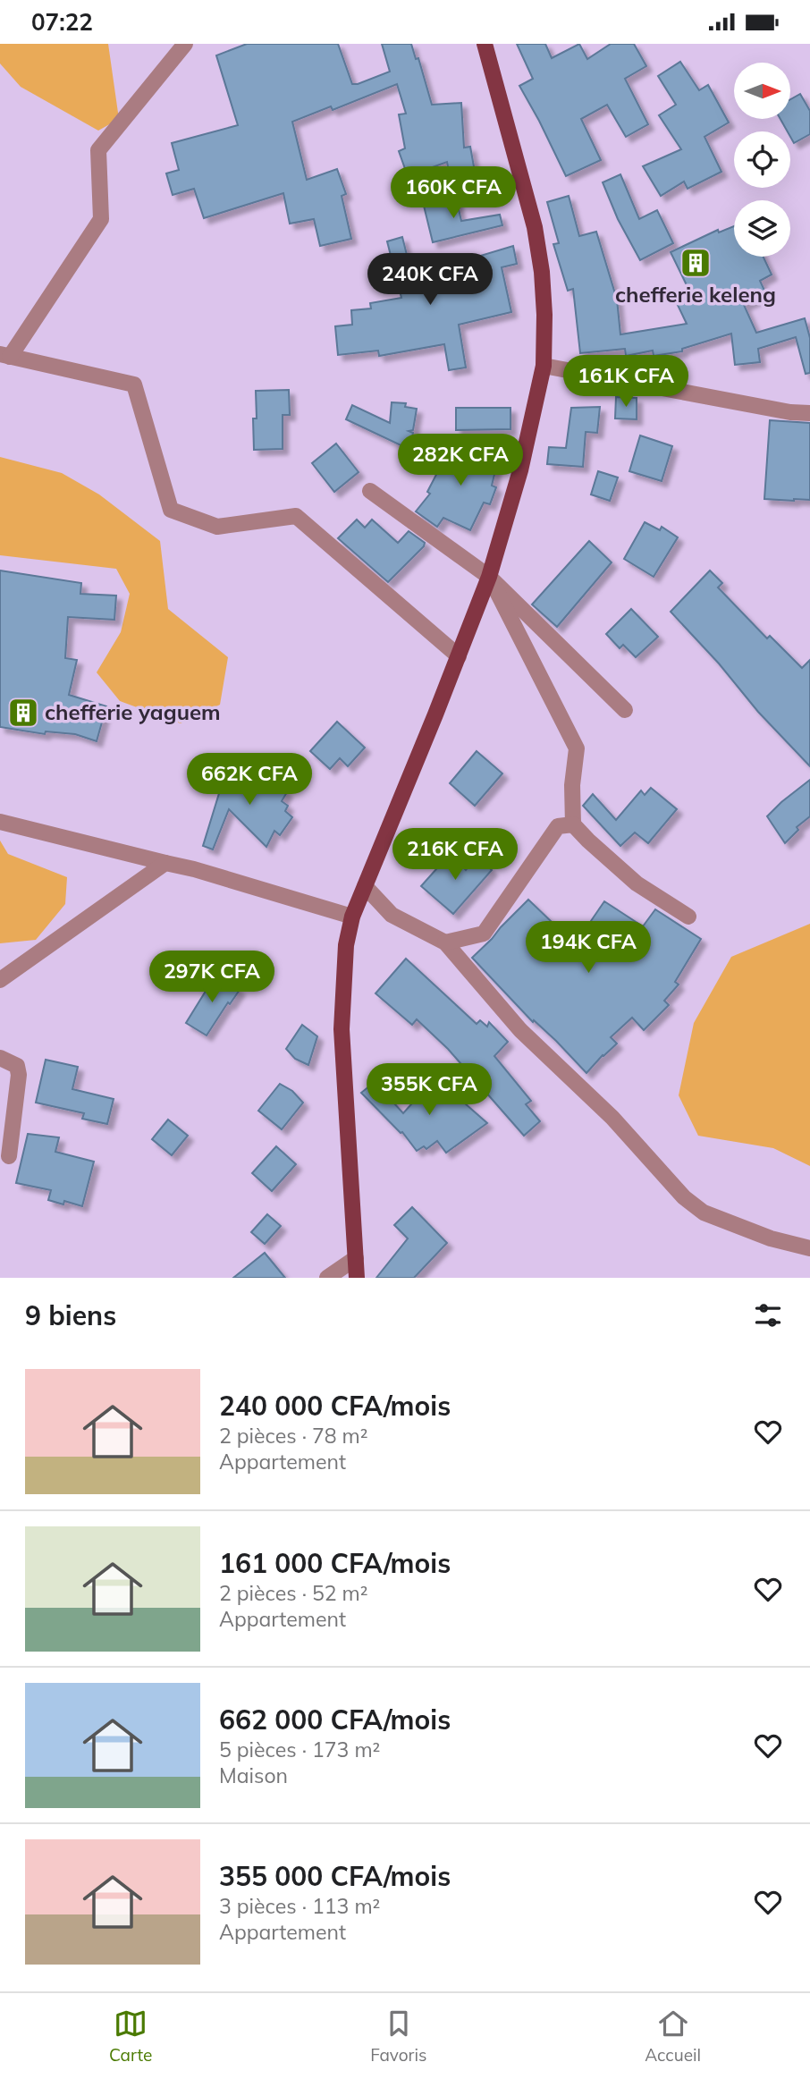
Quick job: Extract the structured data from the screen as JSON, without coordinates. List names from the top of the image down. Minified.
{"places":{"building":["chefferie keleng","chefferie yaguem"]},"north":"right","page":{"status":"07:22","price":["160K CFA","240K CFA","161K CFA","282K CFA","662K CFA","216K CFA","194K CFA","297K CFA","355K CFA"],"heading":"9 biens","list":[{"name":"240 000 CFA/mois","note":"2 pièces · 78 m² · Appartement"},{"name":"161 000 CFA/mois","note":"2 pièces · 52 m² · Appartement"},{"name":"662 000 CFA/mois","note":"5 pièces · 173 m² · Maison"},{"name":"355 000 CFA/mois","note":"3 pièces · 113 m² · Appartement"}],"tabs":["Carte","Favoris","Accueil"]}}
